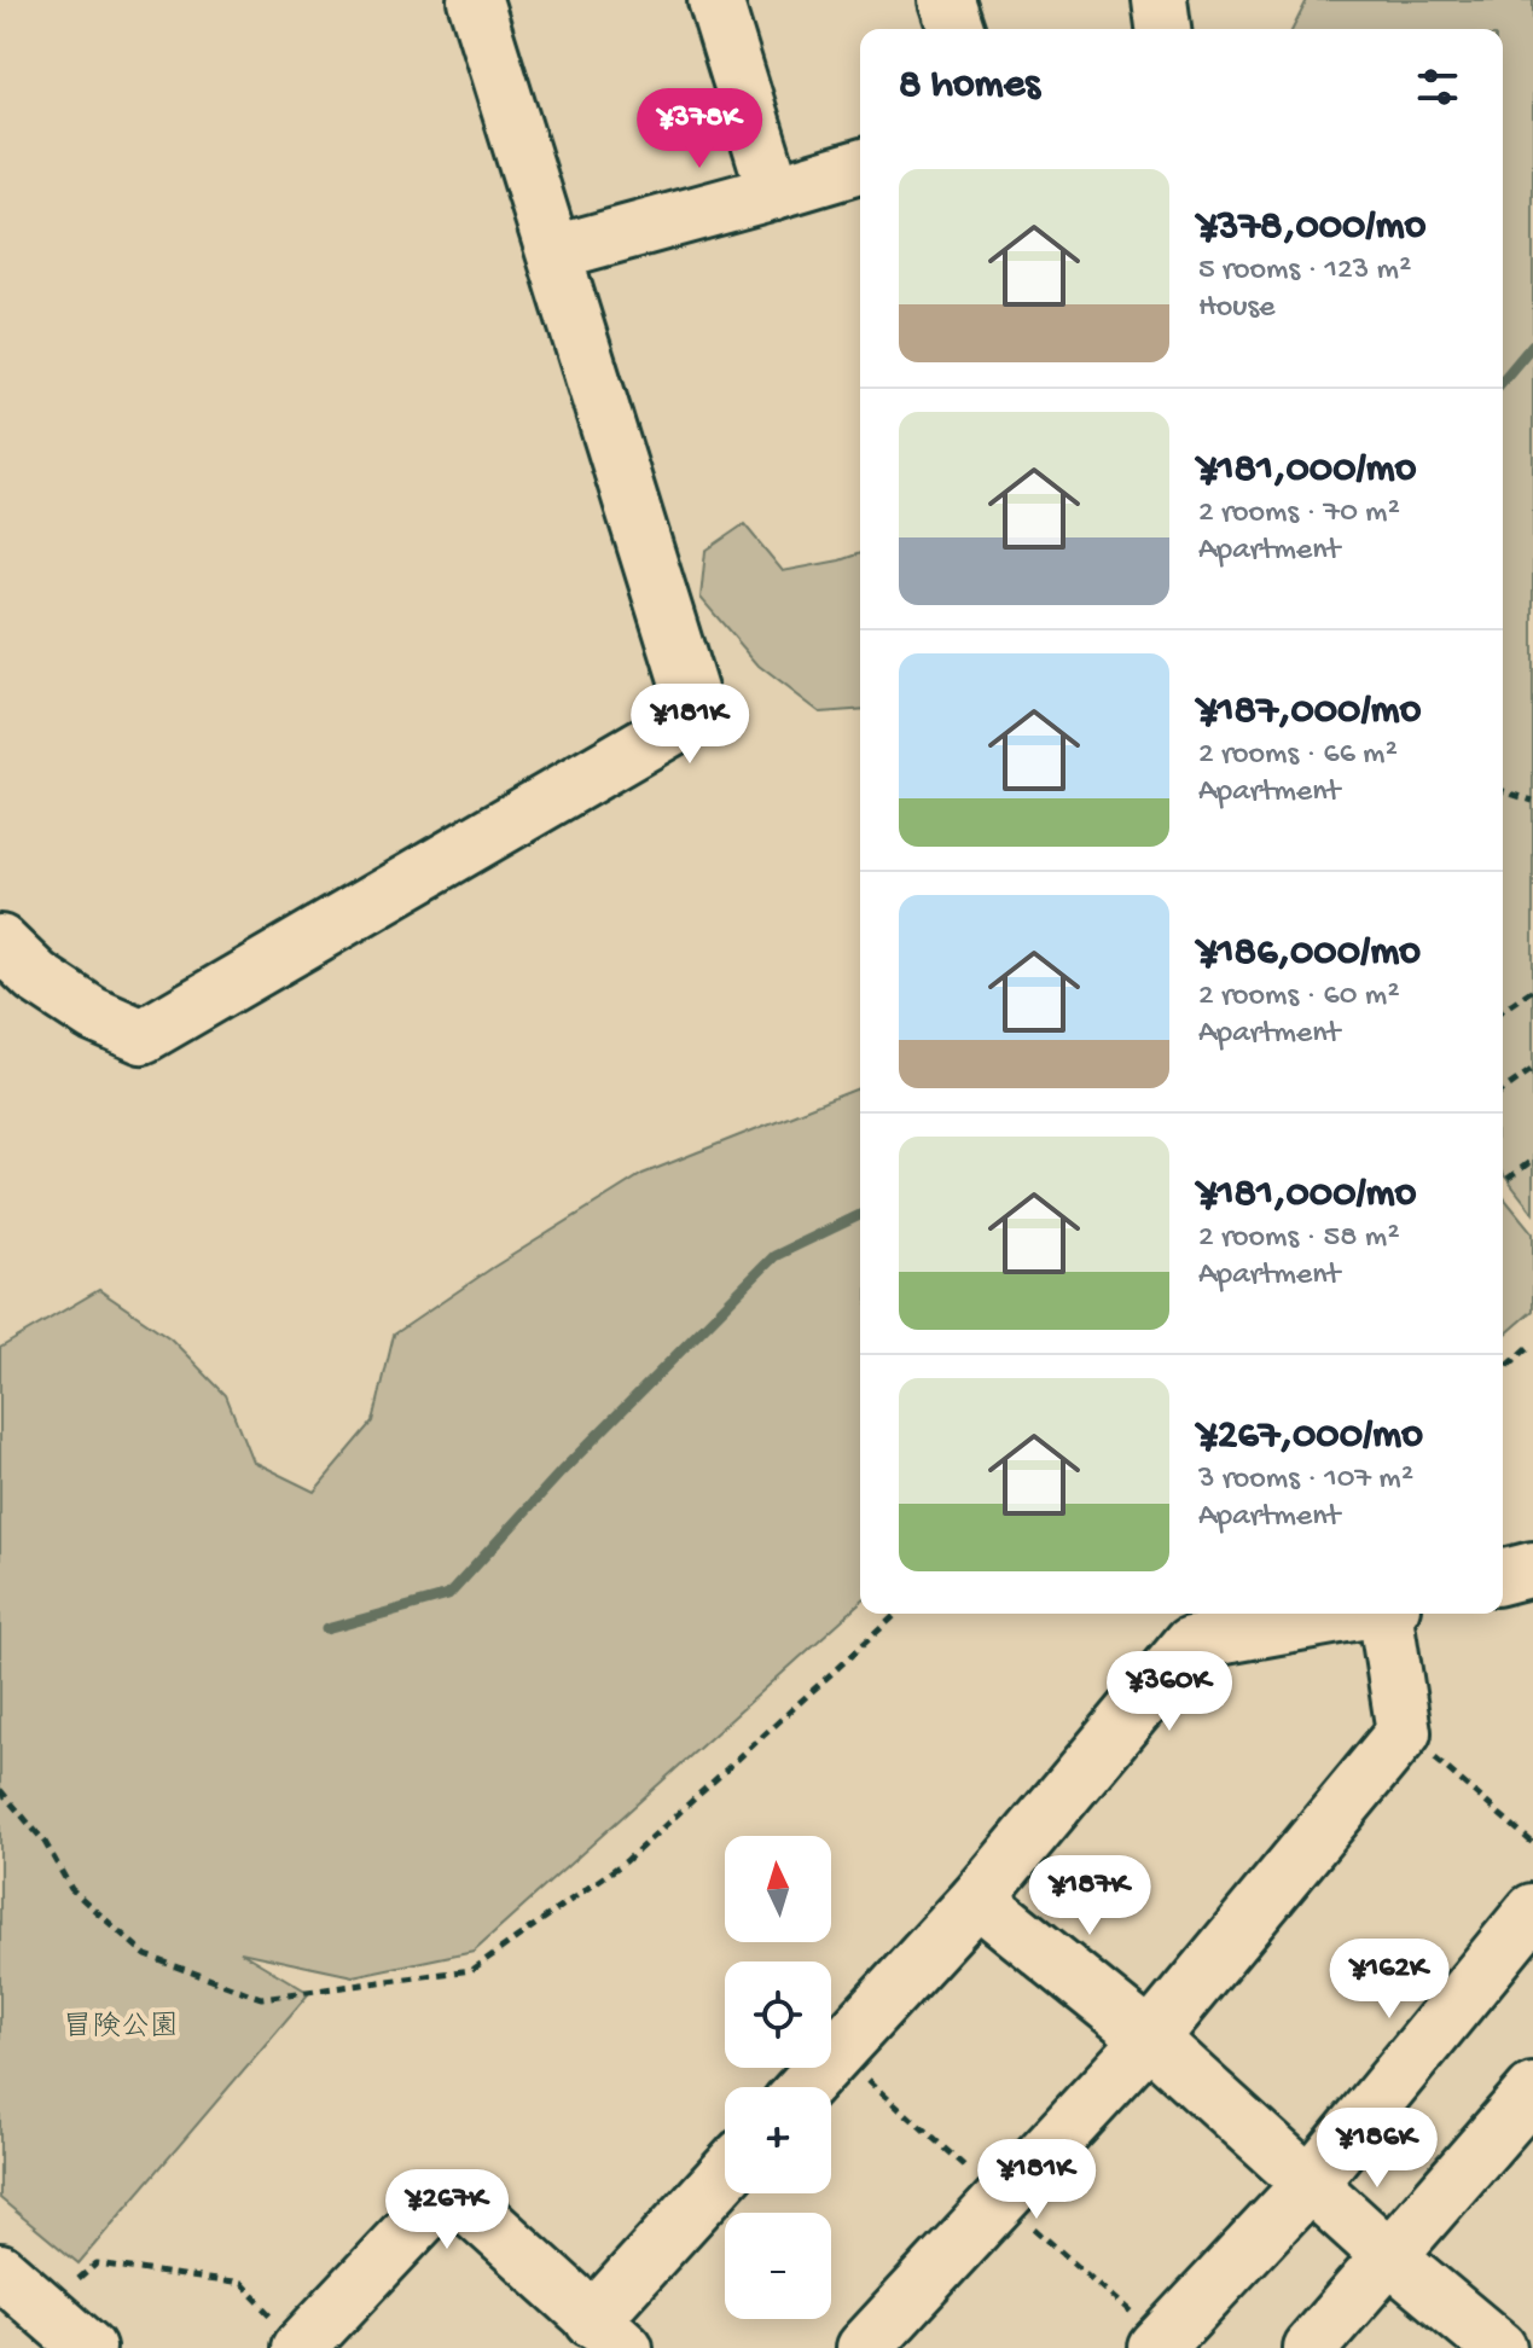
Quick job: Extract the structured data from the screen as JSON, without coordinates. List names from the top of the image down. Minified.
{"parks":["冒険公園"],"north":"top","page":{"heading":"8 homes","price":["¥378K","¥181K","¥360K","¥187K","¥162K","¥186K","¥181K","¥267K"],"list":[{"name":"¥378,000/mo","note":"5 rooms · 123 m² · House"},{"name":"¥181,000/mo","note":"2 rooms · 70 m² · Apartment"},{"name":"¥187,000/mo","note":"2 rooms · 66 m² · Apartment"},{"name":"¥186,000/mo","note":"2 rooms · 60 m² · Apartment"},{"name":"¥181,000/mo","note":"2 rooms · 58 m² · Apartment"},{"name":"¥267,000/mo","note":"3 rooms · 107 m² · Apartment"}],"map_buttons":["+","−"]}}
